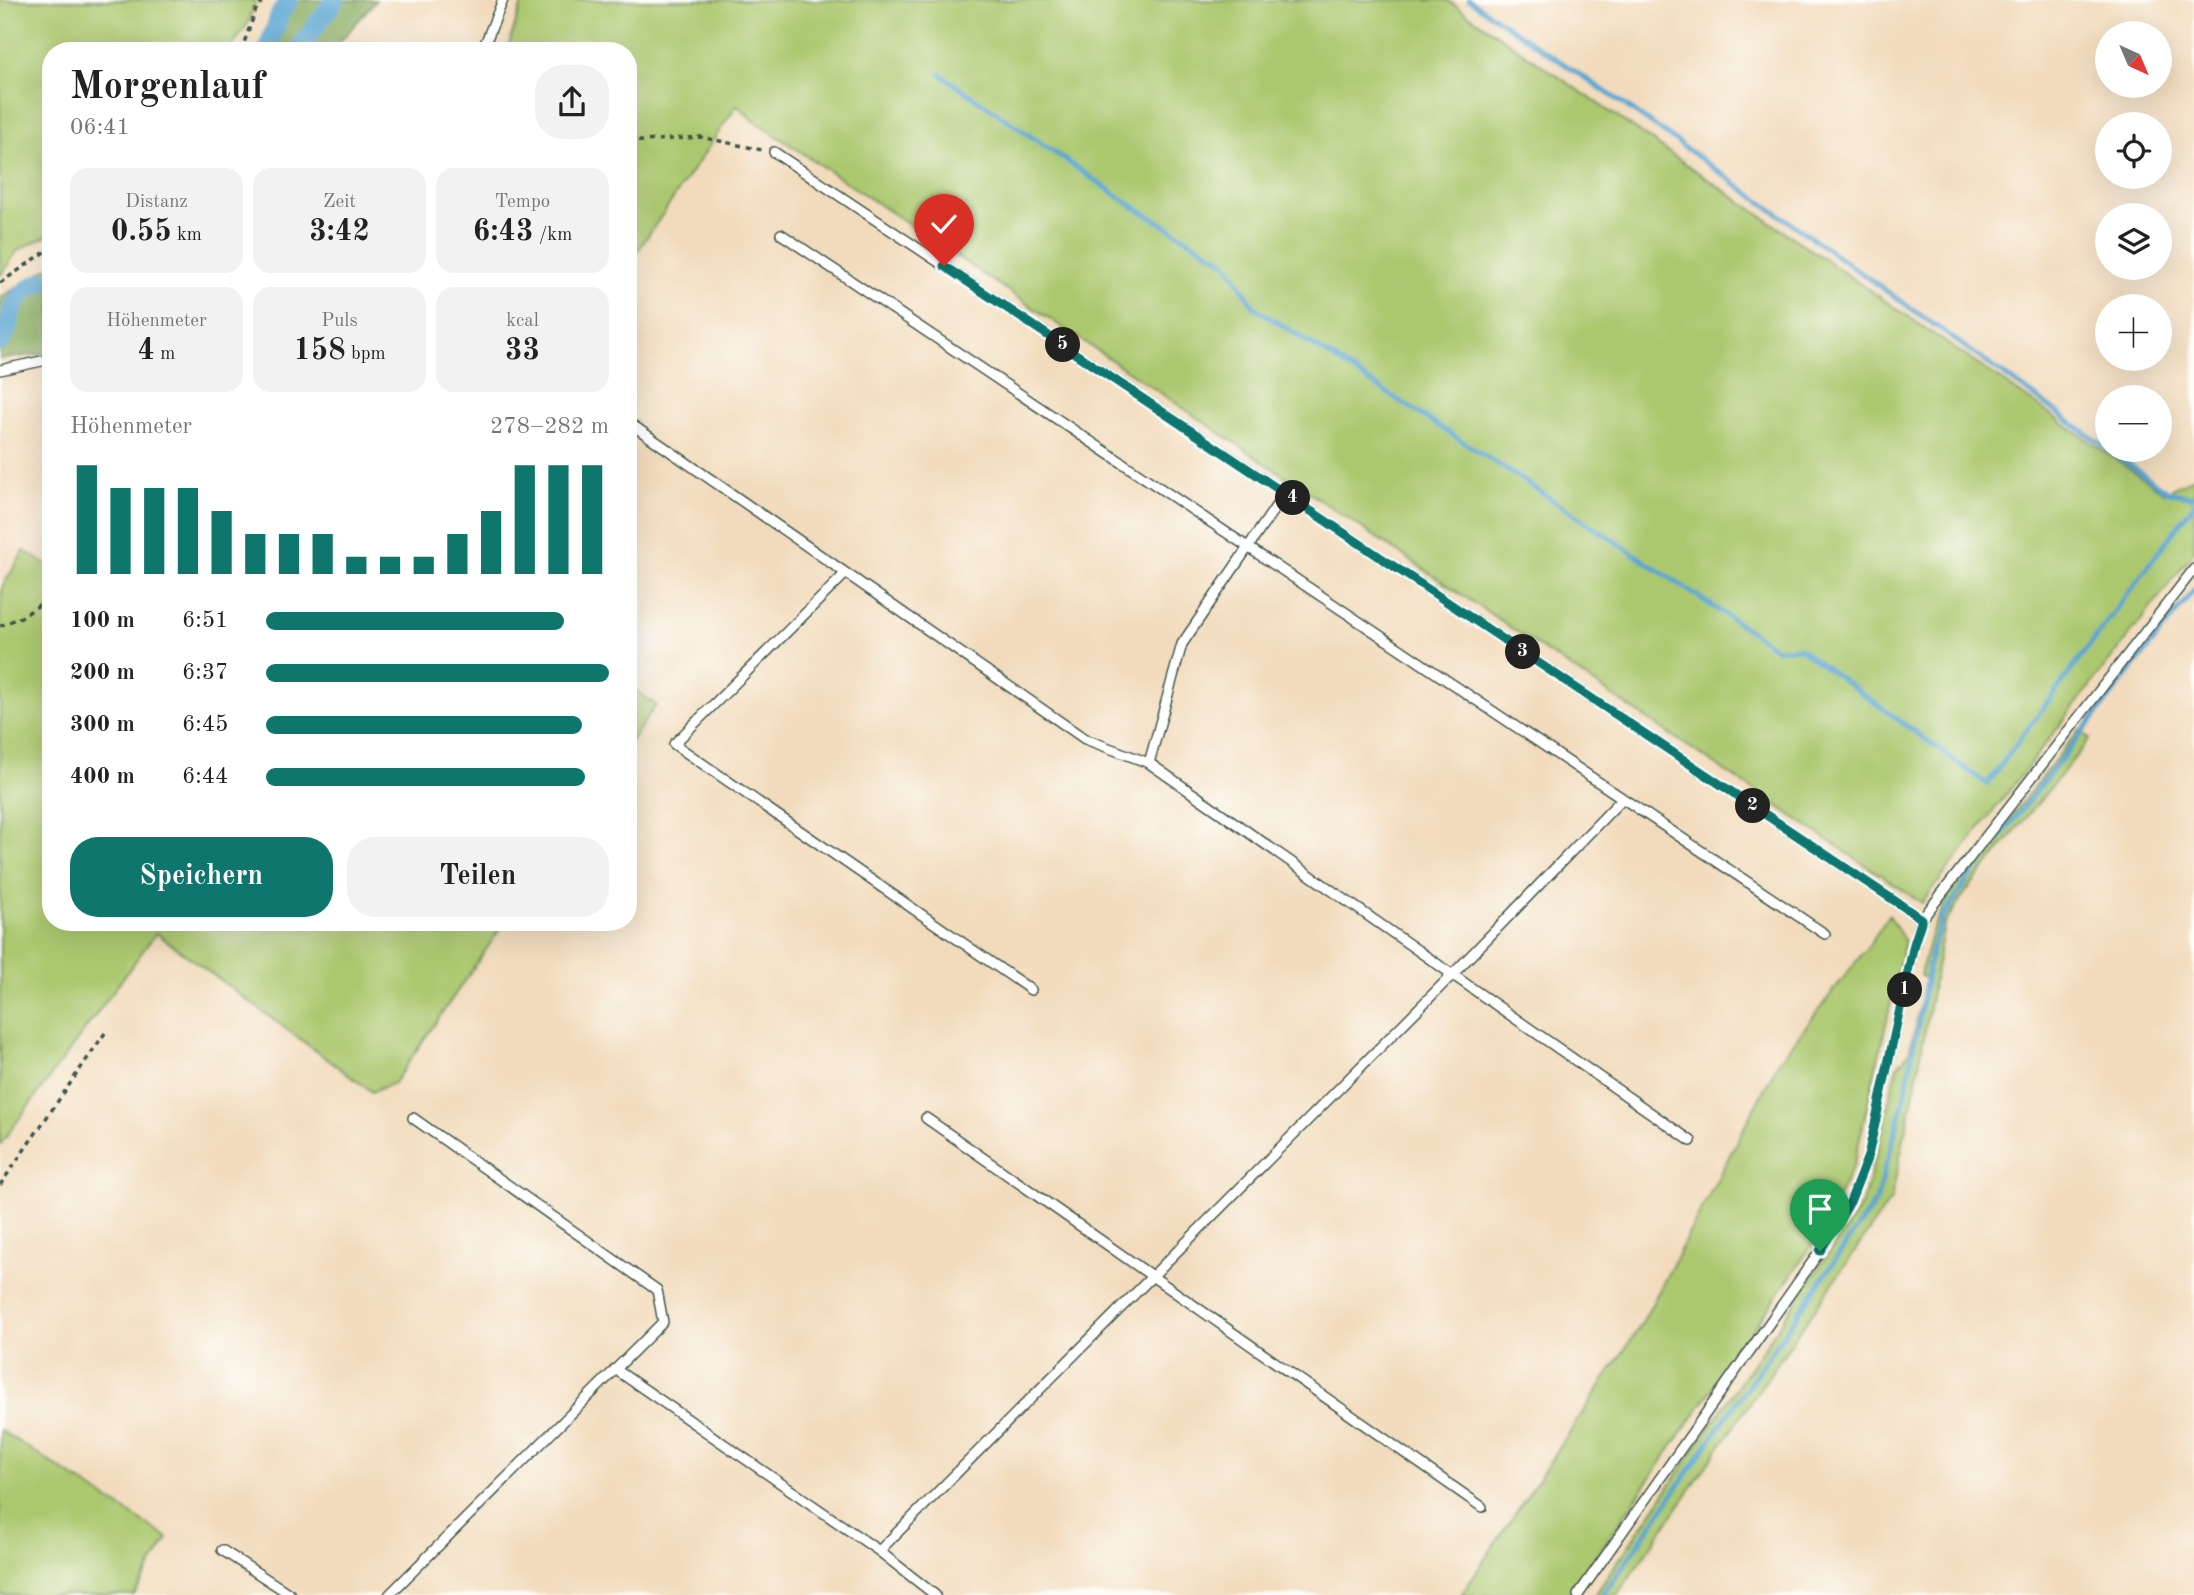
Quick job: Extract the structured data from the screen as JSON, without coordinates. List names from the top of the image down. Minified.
{"north":"bottom right","page":{"map_buttons":["+","−"],"heading":["Morgenlauf","06:41"],"stats":[["Distanz","0.55 km"],["Zeit","3:42"],["Tempo","6:43 /km"],["Höhenmeter","4 m"],["Puls","158 bpm"],["kcal","33"]],"pins":["5","4","3","2","1"],"chart":["Höhenmeter","278–282 m"],"list":[{"name":"100 m","note":"6:51"},{"name":"200 m","note":"6:37"},{"name":"300 m","note":"6:45"},{"name":"400 m","note":"6:44"}],"buttons":["Speichern","Teilen"]}}
